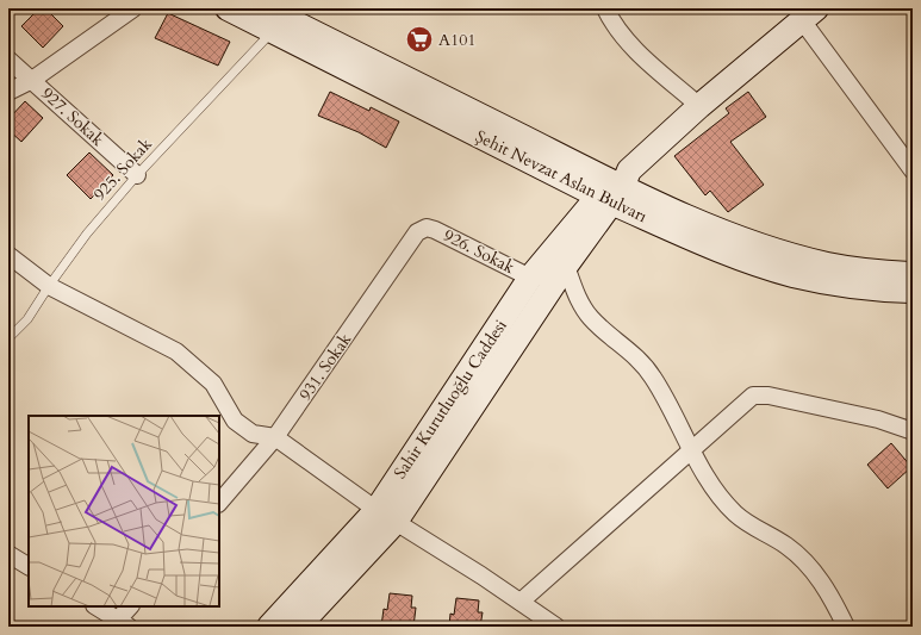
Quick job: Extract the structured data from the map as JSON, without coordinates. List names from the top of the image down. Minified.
{"streets":{"main road":["Şehit Nevzat Aslan Bulvarı","Sahir Kurutluoğlu Caddesi"],"street":["927. Sokak","926. Sokak","931. Sokak"],"lane":["925. Sokak"]},"crossings":[["927. Sokak","925. Sokak"],["925. Sokak","Şehit Nevzat Aslan Bulvarı"],["Şehit Nevzat Aslan Bulvarı","Sahir Kurutluoğlu Caddesi"],["926. Sokak","931. Sokak"],["926. Sokak","Sahir Kurutluoğlu Caddesi"]],"places":{"supermarket":["A101"]}}
